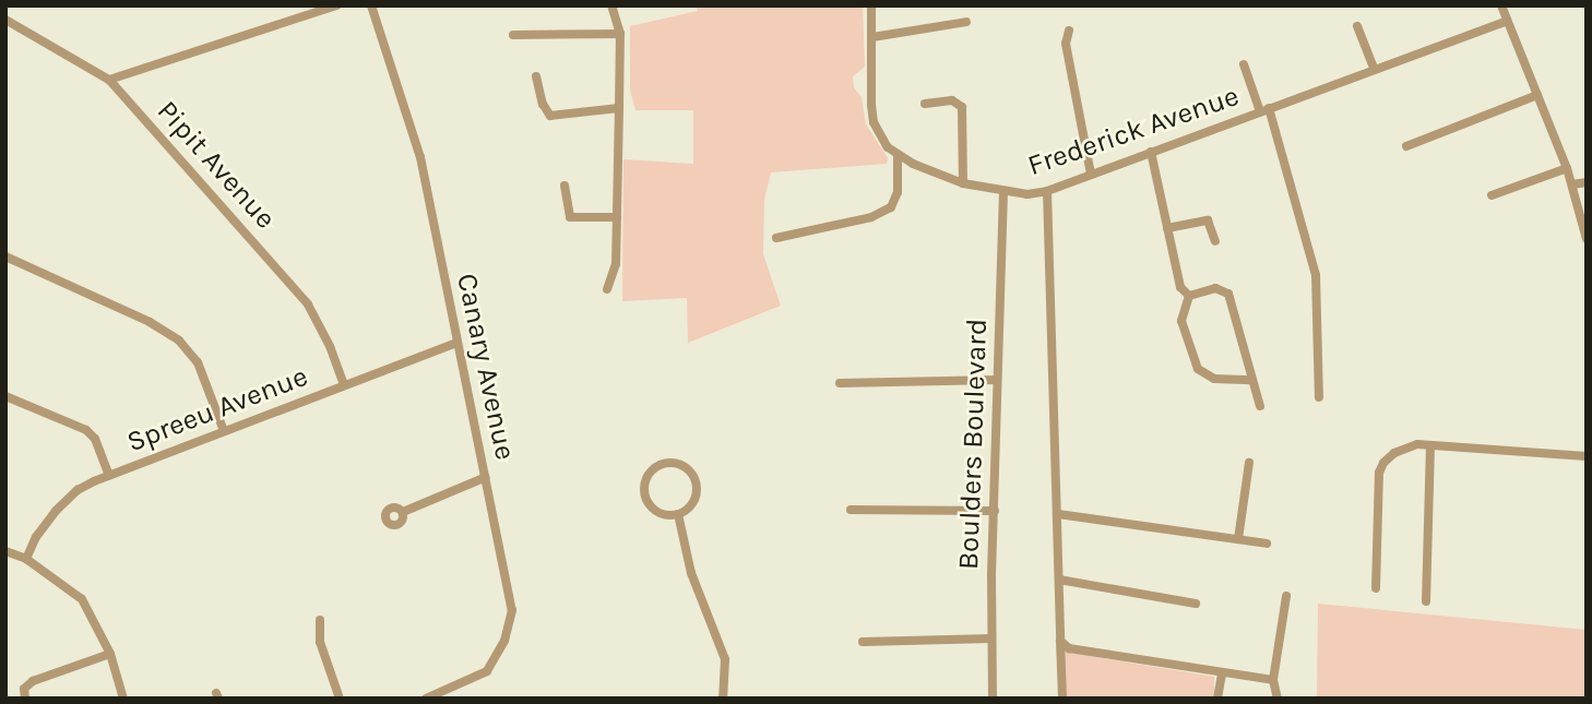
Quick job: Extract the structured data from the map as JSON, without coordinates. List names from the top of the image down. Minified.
{"streets":{"street":["Frederick Avenue","Pipit Avenue","Canary Avenue","Spreeu Avenue","Boulders Boulevard"]},"crossings":[["Frederick Avenue","Boulders Boulevard"],["Pipit Avenue","Spreeu Avenue"],["Canary Avenue","Spreeu Avenue"]]}
